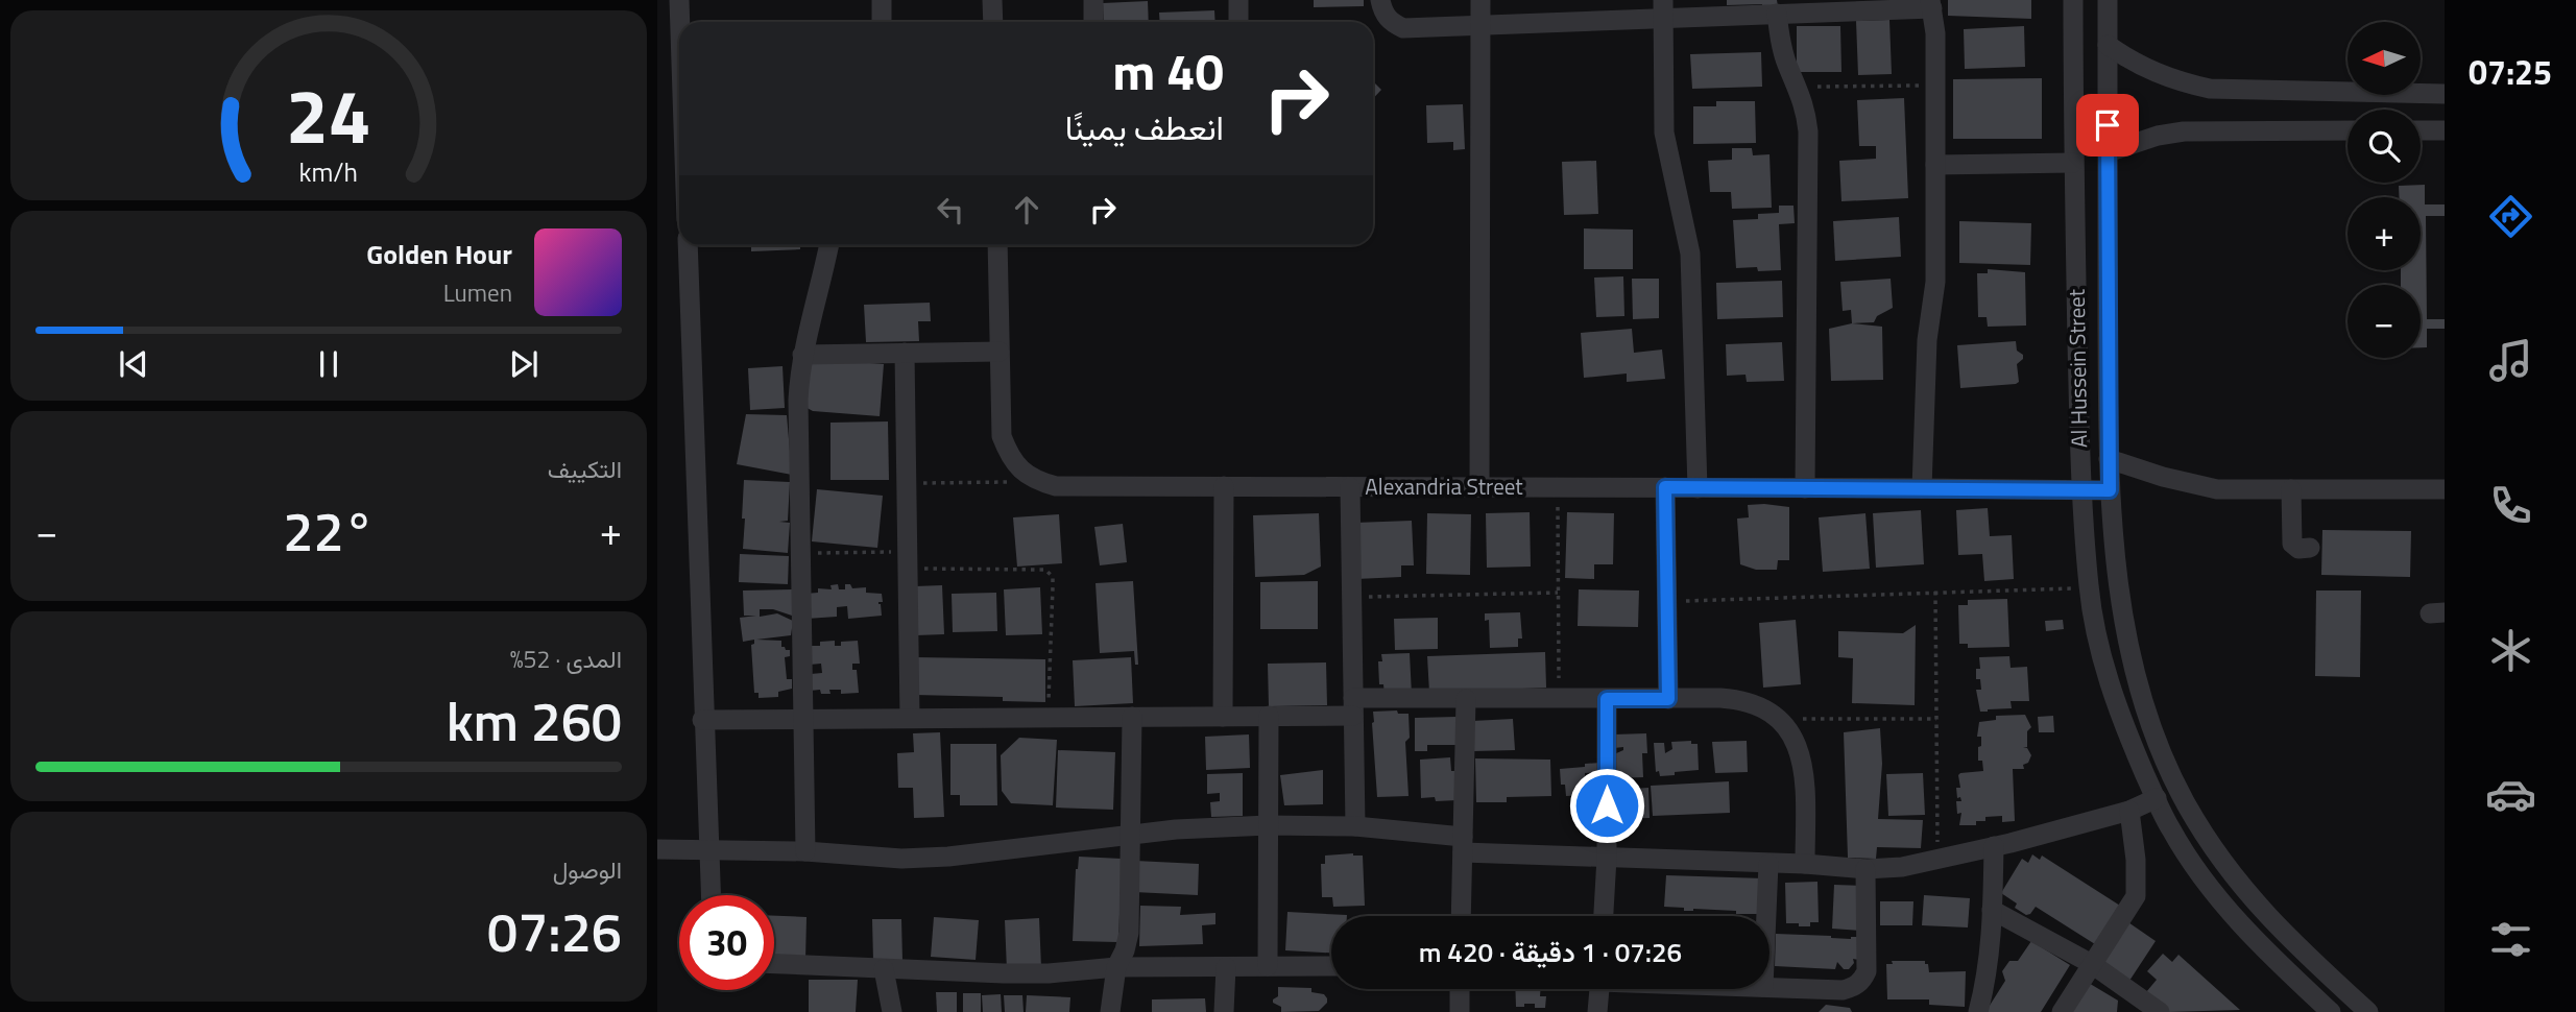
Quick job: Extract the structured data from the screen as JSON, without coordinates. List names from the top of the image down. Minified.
{"streets":{"street":["Al Hussein Street","Alexandria Street"]},"crossings":[["Al Hussein Street","Alexandria Street"]],"north":"left","page":{"tabs":"07:25","map_buttons":["+","−"],"turn":["40 m","انعطف يمينًا"],"song":["Golden Hour","Lumen"],"tile":["التكييف",["المدى · 52%","260 km"],["الوصول","07:26"]],"heat":["−","22°","+"],"limit":"30","trip":"07:26 · 1 دقيقة · 420 m","gauge":["24","km/h"]}}
